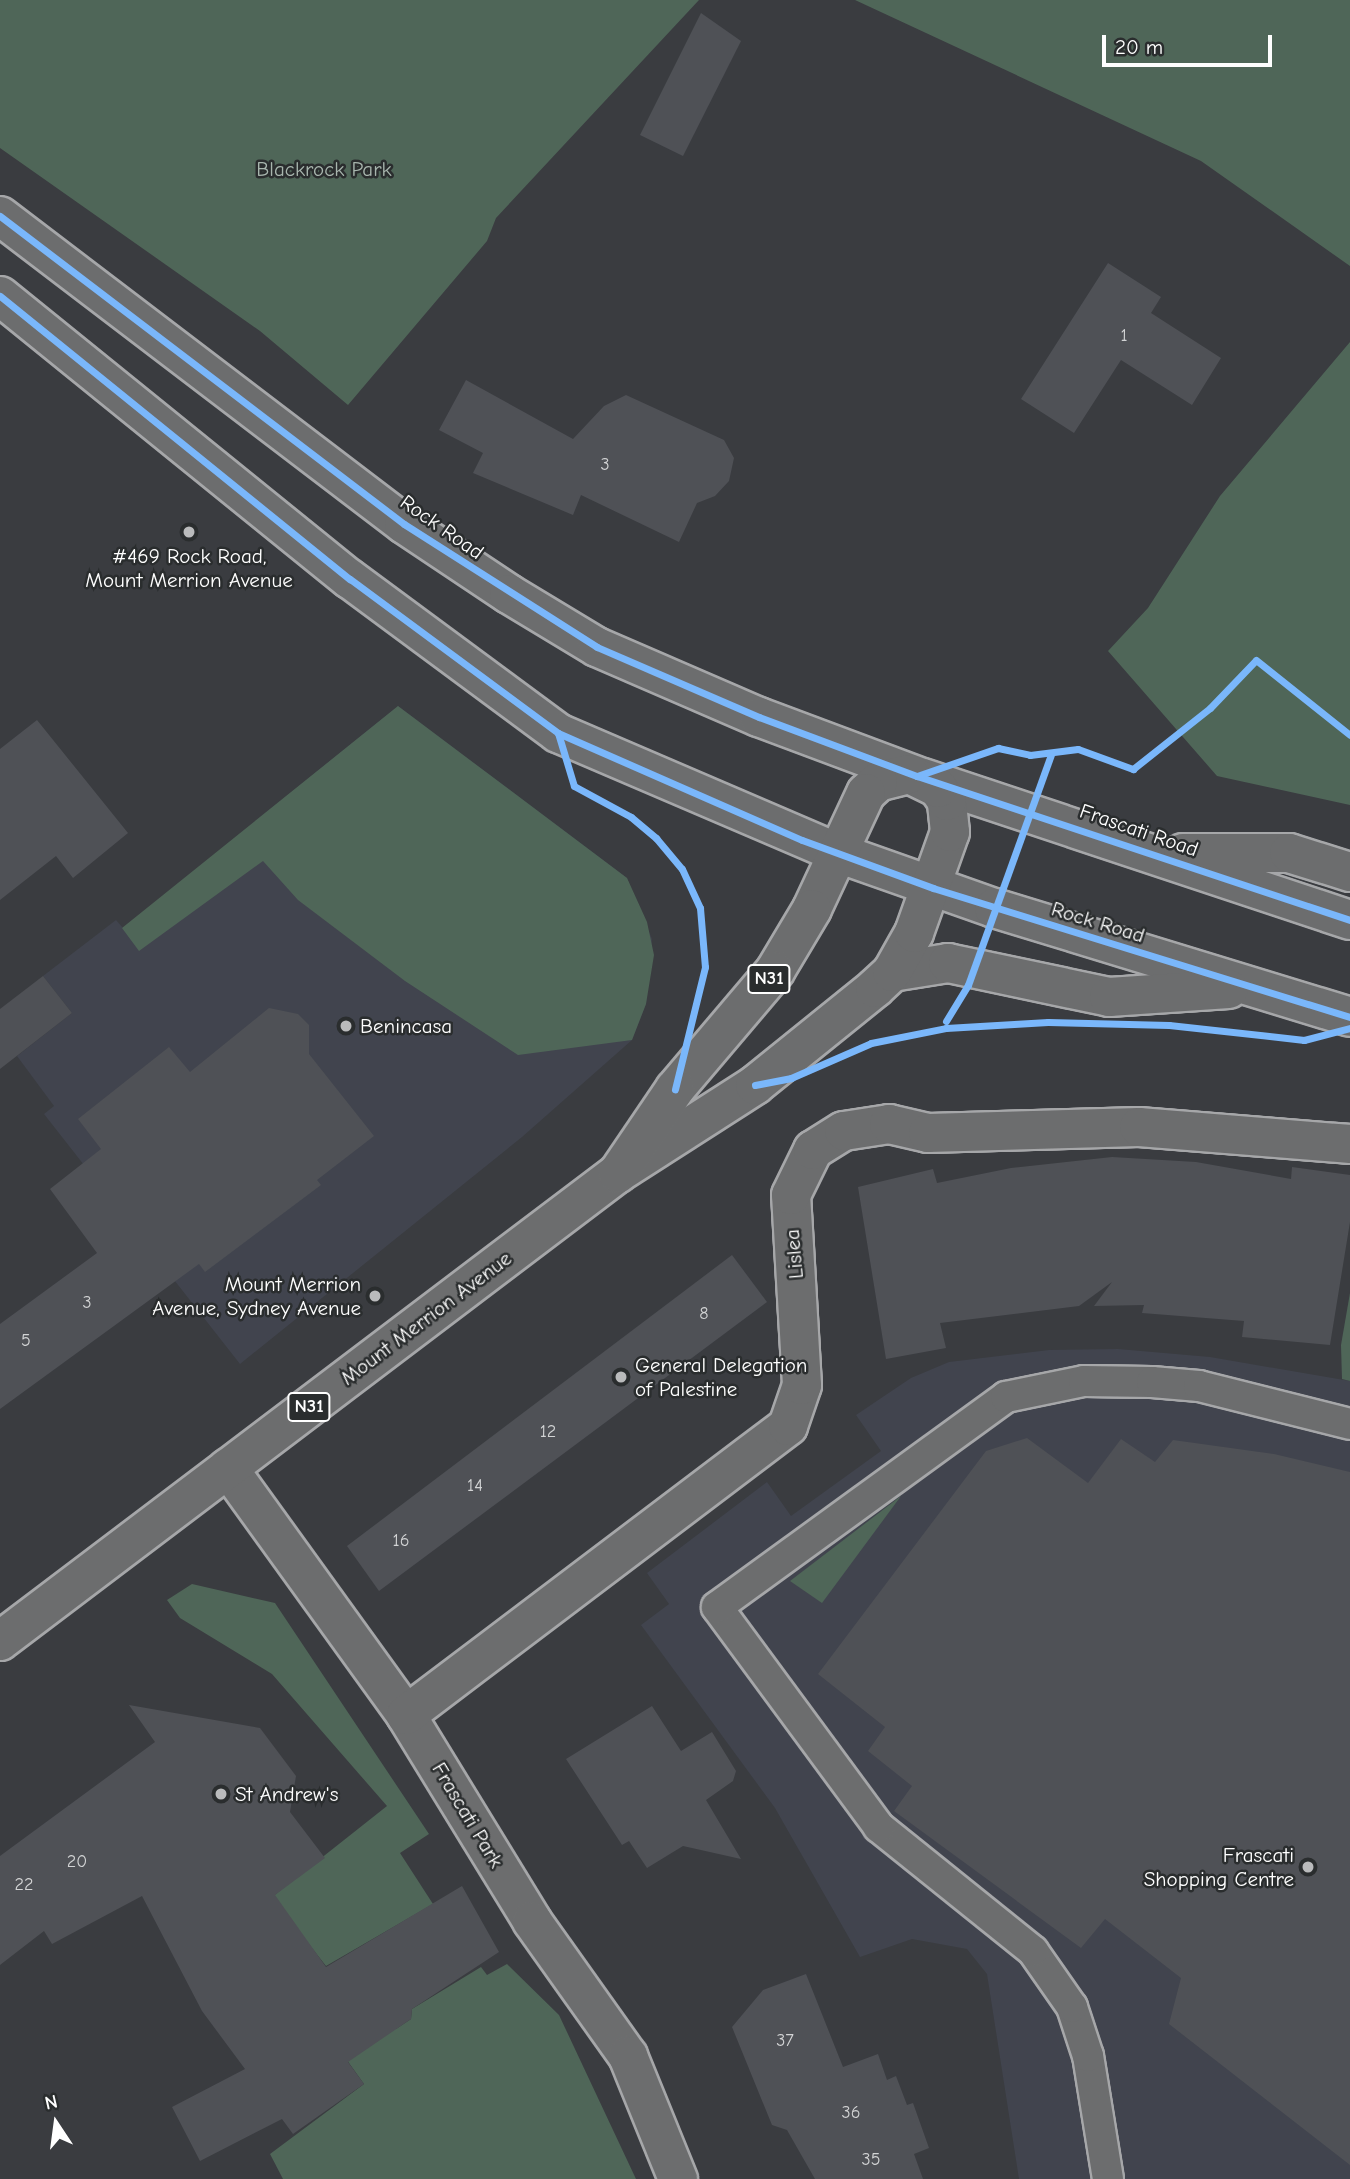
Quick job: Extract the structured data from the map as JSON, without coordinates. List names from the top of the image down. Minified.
{"streets":{"main road":["Rock Road","Frascati Road","N31","Lislea","Mount Merrion Avenue","Frascati Park"]},"crossings":[["Rock Road","Frascati Road"],["Rock Road","Mount Merrion Avenue"],["Frascati Road","N31"],["Frascati Road","Mount Merrion Avenue"],["Lislea","Frascati Park"],["Mount Merrion Avenue","Frascati Park"]],"parks":["Blackrock Park"],"places":["#469 Rock Road, Mount Merrion Avenue","Benincasa","Mount Merrion Avenue, Sydney Avenue","General Delegation of Palestine","St Andrew's","Frascati Shopping Centre"],"house_numbers":["1","3","3","8","5","12","14","16","20","22","37","36","35"],"scale_bar":"20 m","north":"top"}
